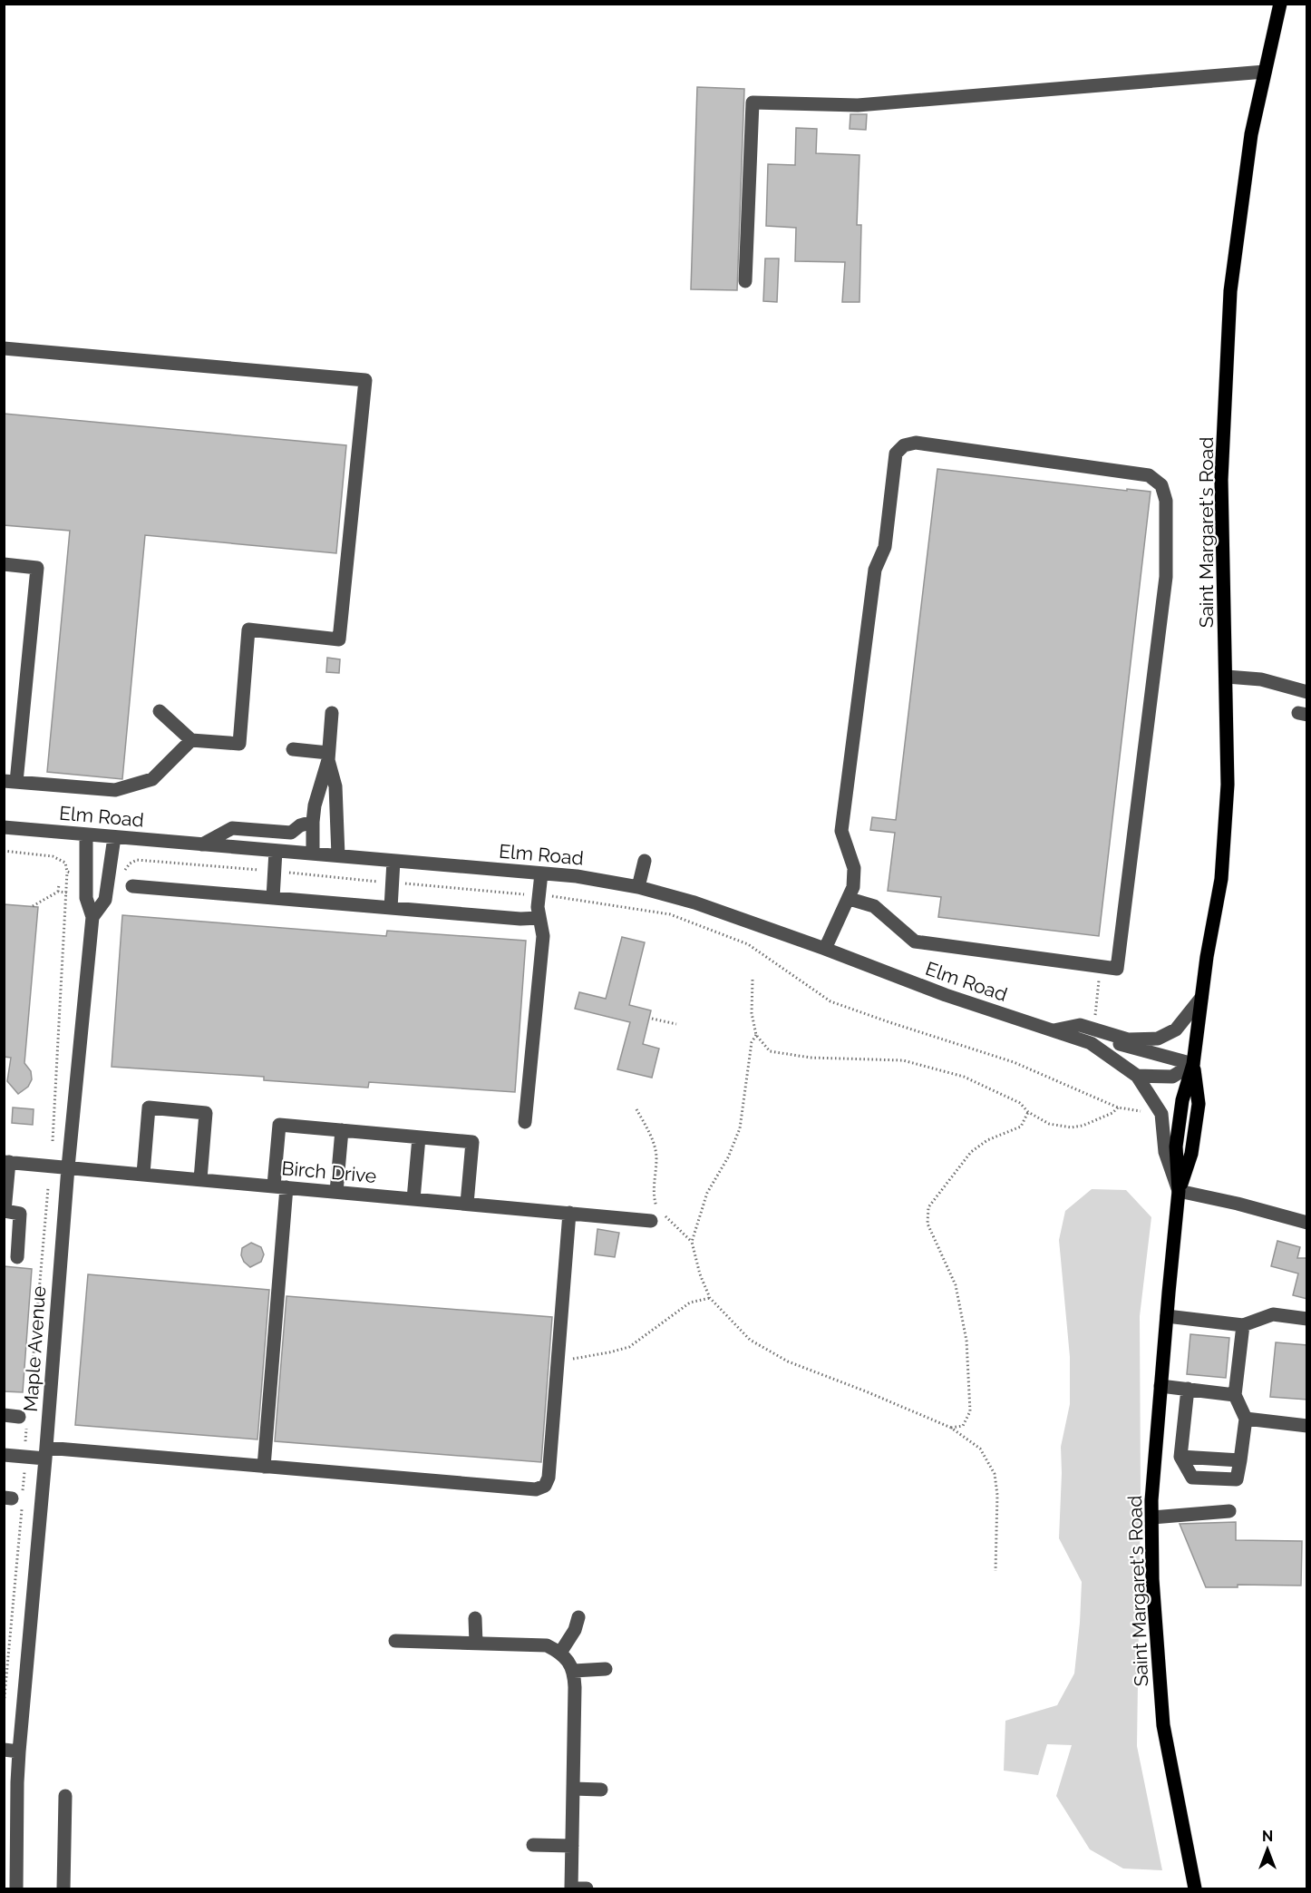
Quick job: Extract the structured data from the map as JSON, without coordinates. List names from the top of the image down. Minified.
{"streets":{"main road":["Saint Margaret's Road"],"street":["Elm Road","Birch Drive","Maple Avenue"]},"crossings":[["Saint Margaret's Road","Elm Road"],["Elm Road","Maple Avenue"],["Birch Drive","Maple Avenue"]],"north":"top"}
